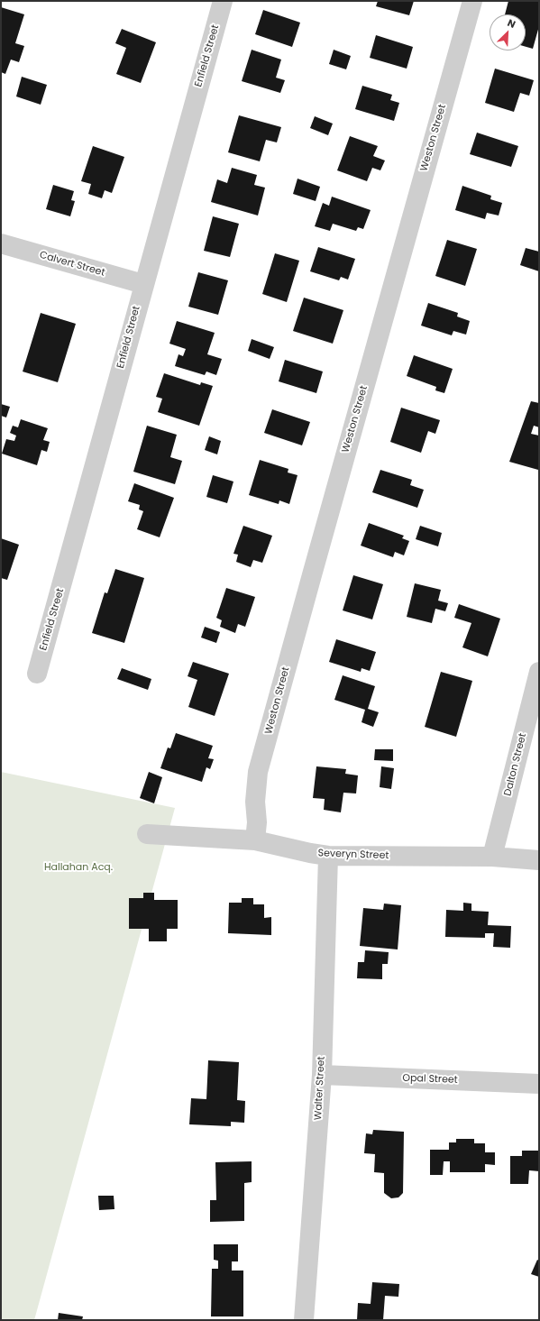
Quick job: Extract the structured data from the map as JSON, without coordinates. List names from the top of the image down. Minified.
{"streets":{"street":["Enfield Street","Weston Street","Calvert Street","Dalton Street","Severyn Street","Opal Street","Walter Street"]},"crossings":[["Enfield Street","Calvert Street"],["Weston Street","Severyn Street"],["Dalton Street","Severyn Street"],["Severyn Street","Walter Street"],["Opal Street","Walter Street"]],"parks":["Hallahan Acq."],"north":"top right"}
